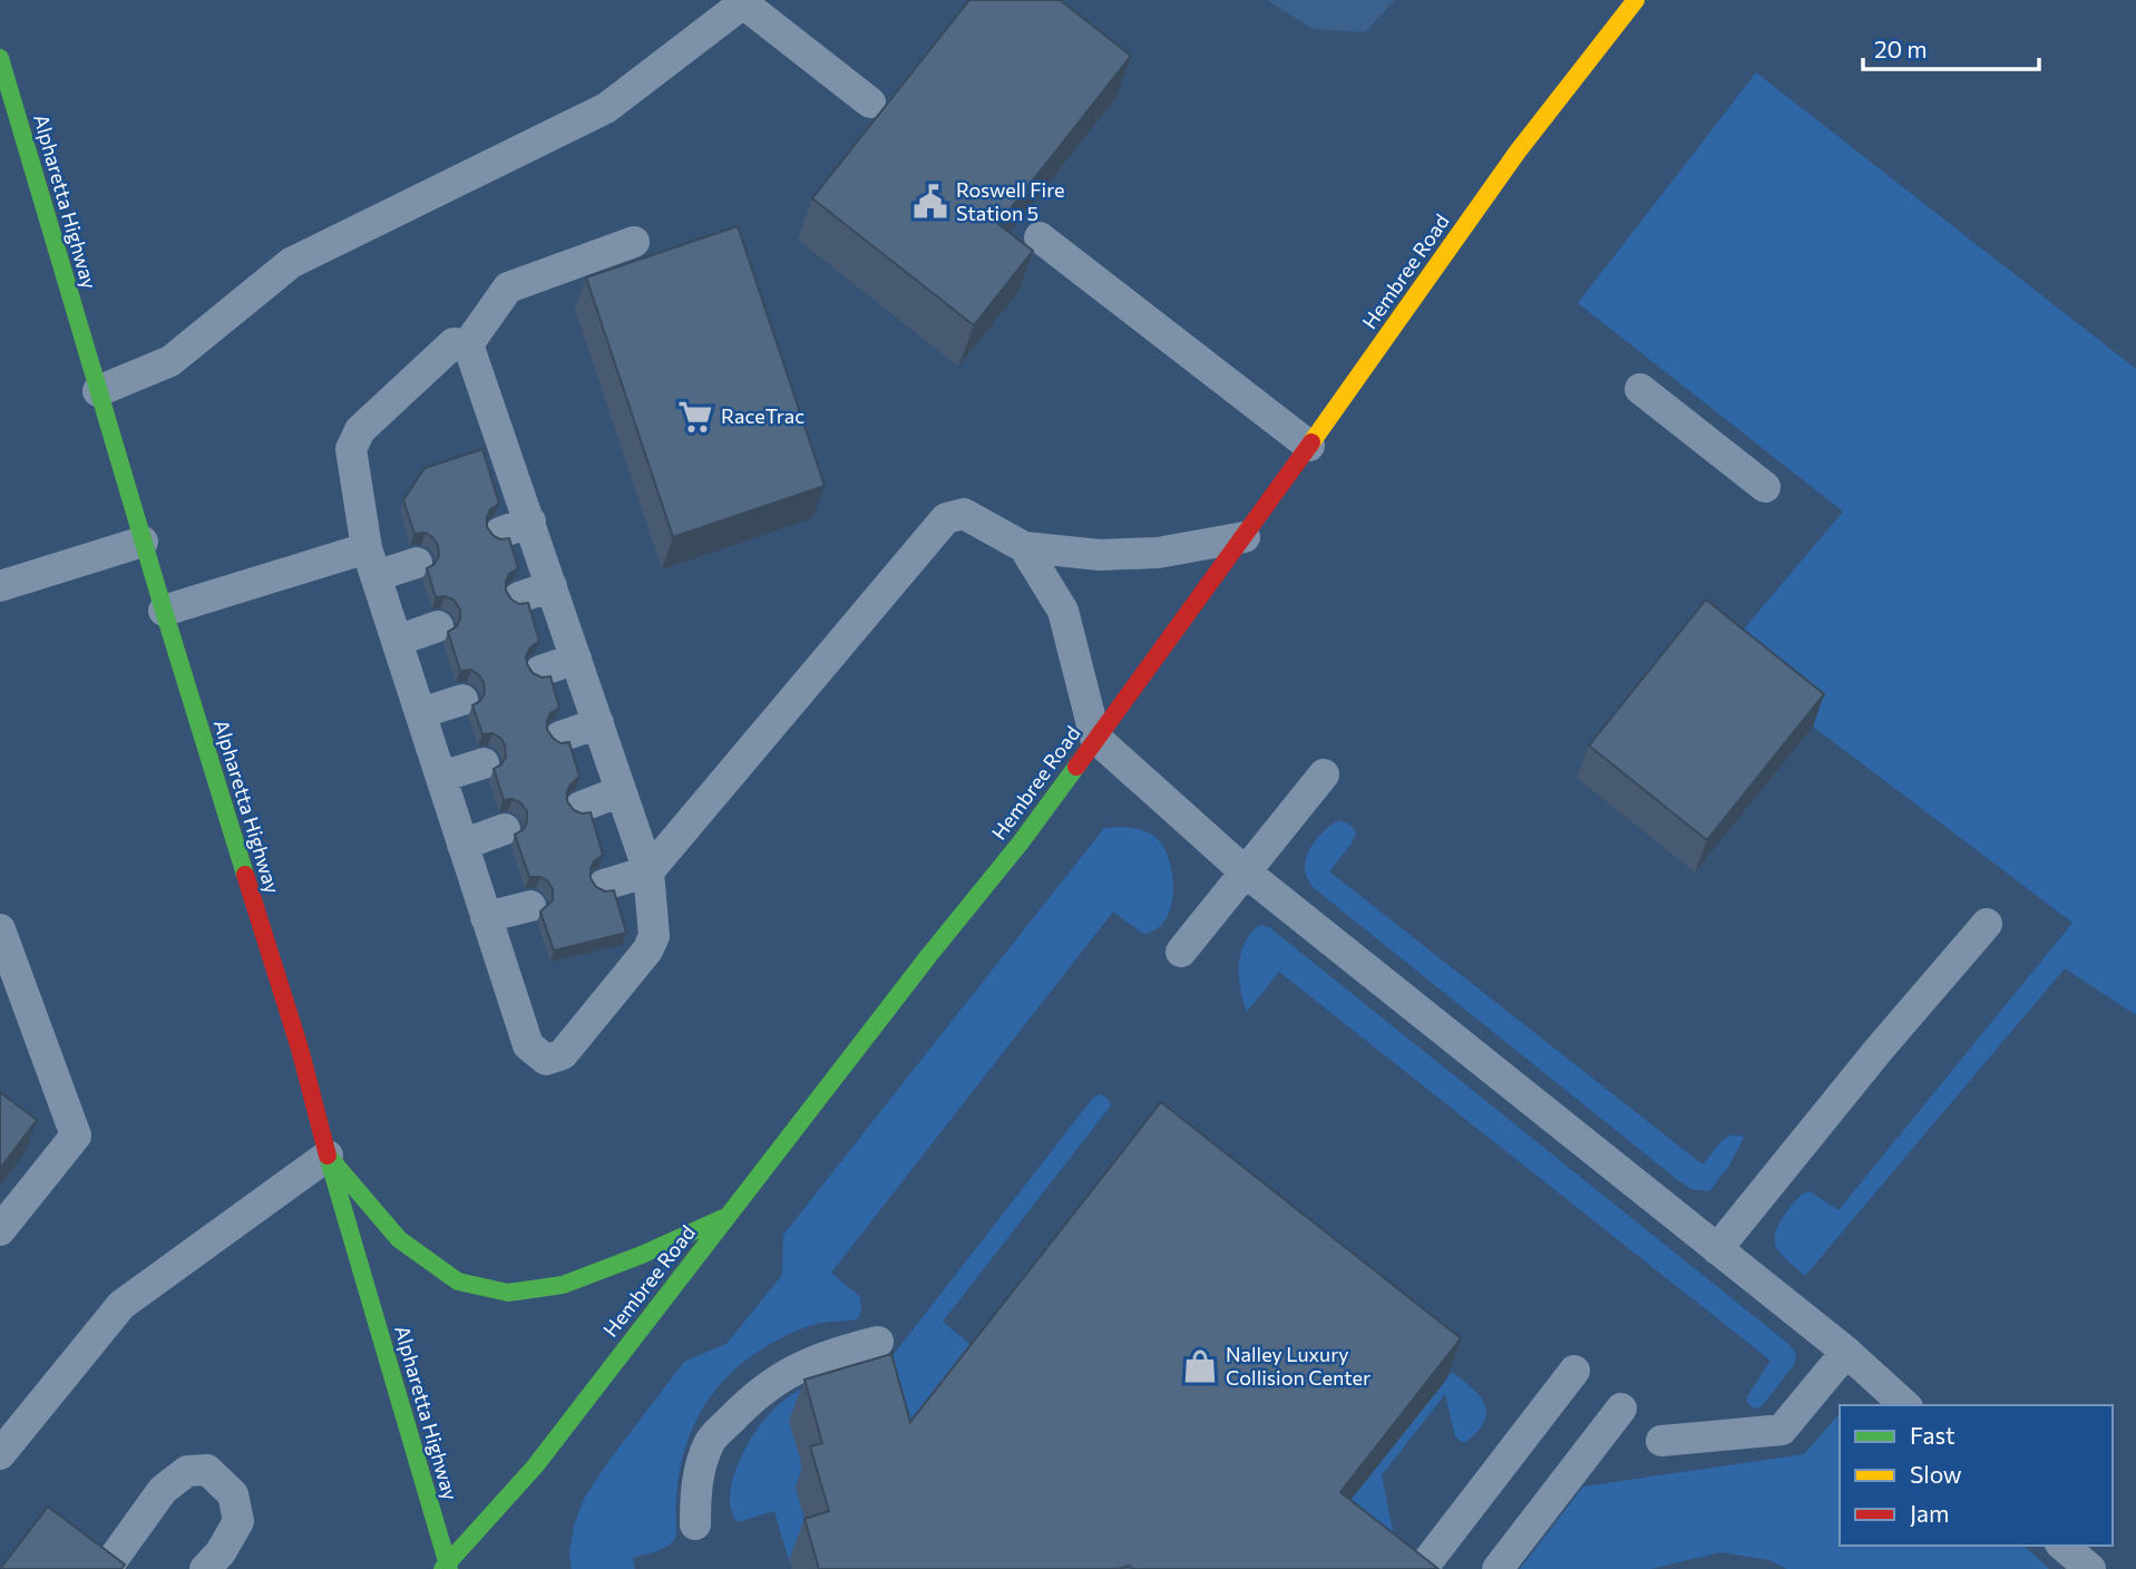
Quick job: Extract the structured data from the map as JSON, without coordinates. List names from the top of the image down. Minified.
{"streets":{"main road":["Alpharetta Highway","Hembree Road"]},"crossings":[["Alpharetta Highway","Hembree Road"]],"places":{"public building":["Roswell Fire Station 5"],"supermarket":["RaceTrac"],"shop":["Nalley Luxury Collision Center"]},"legend":["Fast","Slow","Jam"],"scale_bar":"20 m"}
